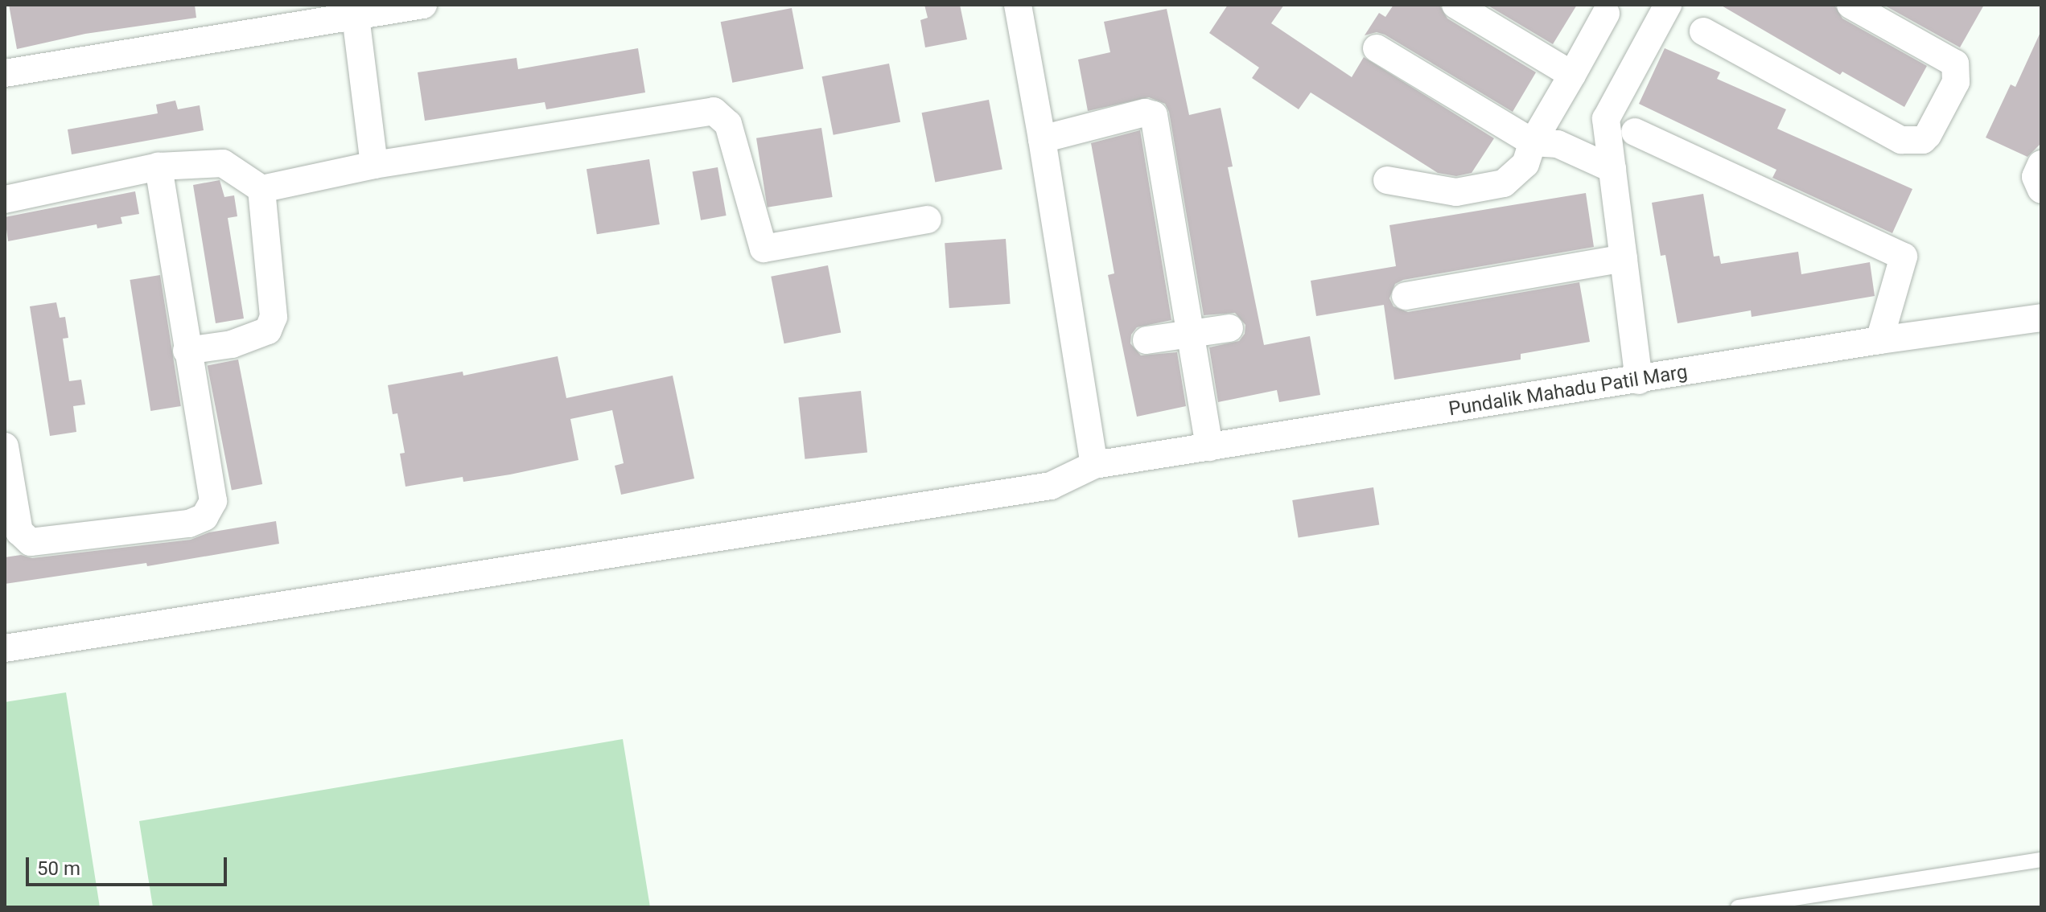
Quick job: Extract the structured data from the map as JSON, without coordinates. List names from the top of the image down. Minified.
{"streets":{"street":["Pundalik Mahadu Patil Marg"]},"scale_bar":"50 m"}
